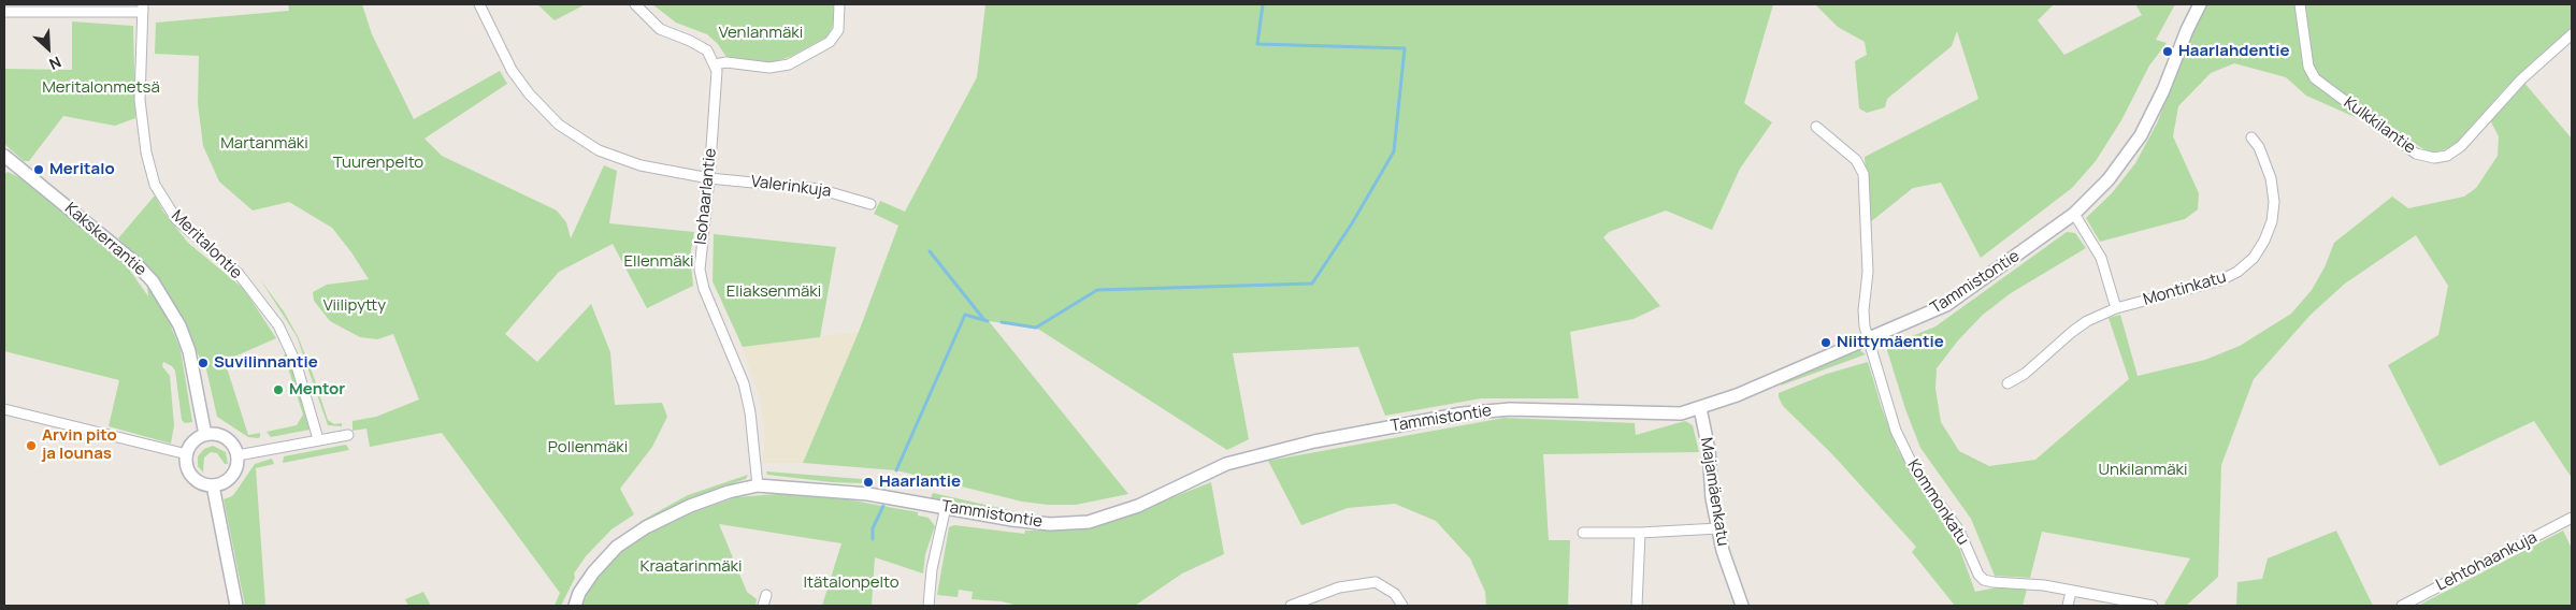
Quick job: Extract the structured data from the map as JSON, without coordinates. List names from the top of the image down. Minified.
{"streets":{"street":["Kulkkilantie","Valerinkuja","Isohaarlantie","Kakskerrantie","Meritalontie","Tammistontie","Montinkatu","Majamäenkatu","Kommonkatu","Lehtohaankuja"]},"crossings":[["Valerinkuja","Isohaarlantie"],["Isohaarlantie","Tammistontie"],["Tammistontie","Majamäenkatu"],["Tammistontie","Kommonkatu"]],"parks":["Venlanmäki","Meritalonmetsä","Martanmäki","Tuurenpelto","Ellenmäki","Eliaksenmäki","Viilipytty","Pollenmäki","Unkilanmäki","Kraatarinmäki","Itätalonpelto"],"places":["Haarlahdentie","Meritalo","Niittymäentie","Suvilinnantie","Mentor","Arvin pito ja lounas","Haarlantie"],"north":"bottom right"}
